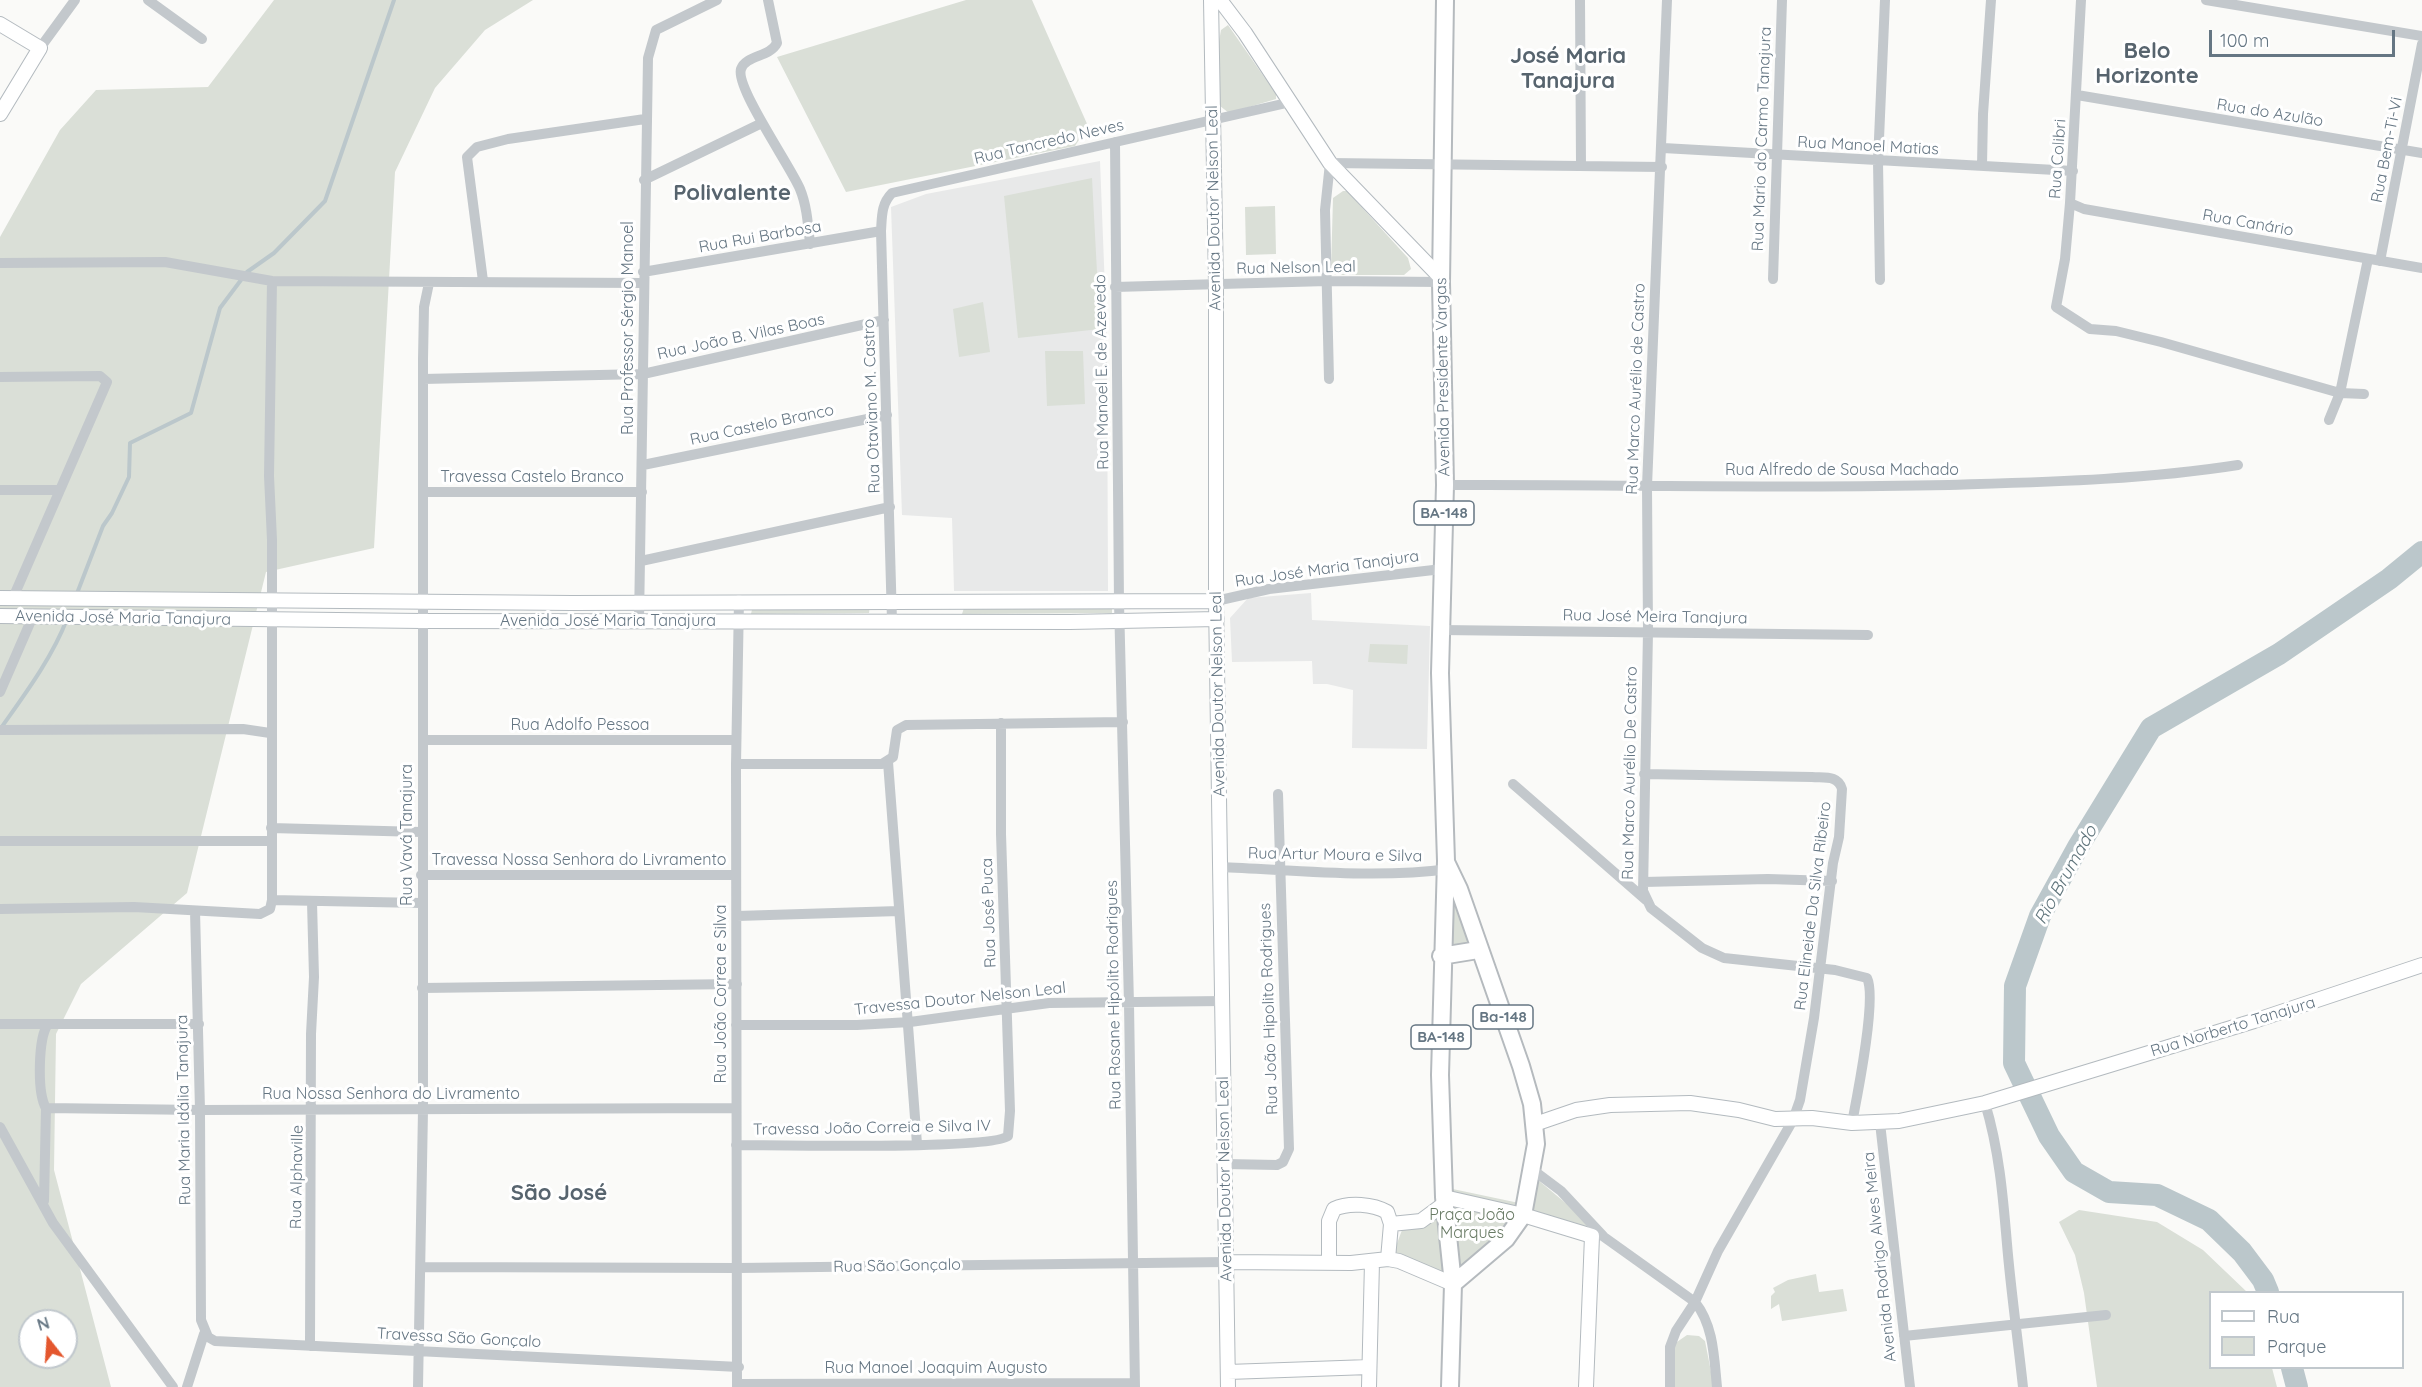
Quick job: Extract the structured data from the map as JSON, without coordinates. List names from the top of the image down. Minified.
{"streets":{"main road":["Avenida Presidente Vargas","BA-148","Ba-148"],"street":["Rua do Azulão","Rua Mario do Carmo Tanajura","Rua Tancredo Neves","Rua Manoel Matias","Rua Bem-Ti-Vi","Rua Colibri","Avenida Doutor Nelson Leal","Rua Canário","Rua Rui Barbosa","Rua Nelson Leal","Rua Professor Sérgio Manoel","Rua João B. Vilas Boas","Rua Manoel E. de Azevedo","Rua Marco Aurélio de Castro","Rua Otaviano M. Castro","Rua Castelo Branco","Rua Alfredo de Sousa Machado","Travessa Castelo Branco","Rua José Maria Tanajura","Rua José Meira Tanajura","Avenida José Maria Tanajura","Rua Adolfo Pessoa","Rua Marco Aurélio De Castro","Rua Vavá Tanajura","Rua Artur Moura e Silva","Travessa Nossa Senhora do Livramento","Rua Elineide Da Silva Ribeiro","Rua José Puca","Rua João Correa e Silva","Rua Rosane Hipólito Rodrigues","Travessa Doutor Nelson Leal","Rua João Hipolito Rodrigues","Rua Norberto Tanajura","Rua Nossa Senhora do Livramento","Rua Maria Idália Tanajura","Travessa João Correia e Silva IV","Rua Alphaville","Avenida Rodrigo Alves Meira","Rua São Gonçalo","Travessa São Gonçalo","Rua Manoel Joaquim Augusto"]},"crossings":[["Rua do Azulão","Rua Bem-Ti-Vi"],["Rua do Azulão","Rua Colibri"],["Rua Mario do Carmo Tanajura","Rua Manoel Matias"],["Rua Tancredo Neves","Avenida Doutor Nelson Leal"],["Rua Tancredo Neves","Rua Manoel E. de Azevedo"],["Rua Tancredo Neves","Rua Otaviano M. Castro"],["Rua Manoel Matias","Rua Colibri"],["Rua Manoel Matias","Rua Marco Aurélio de Castro"],["Rua Bem-Ti-Vi","Rua Colibri"],["Rua Bem-Ti-Vi","Rua Canário"],["Rua Colibri","Rua Canário"],["Avenida Doutor Nelson Leal","Rua Nelson Leal"],["Avenida Doutor Nelson Leal","Rua José Maria Tanajura"],["Avenida Doutor Nelson Leal","Avenida José Maria Tanajura"],["Avenida Doutor Nelson Leal","Rua Artur Moura e Silva"],["Avenida Doutor Nelson Leal","Travessa Doutor Nelson Leal"],["Avenida Doutor Nelson Leal","Rua João Hipolito Rodrigues"],["Avenida Doutor Nelson Leal","Rua São Gonçalo"],["Rua Rui Barbosa","Rua Professor Sérgio Manoel"],["Rua Rui Barbosa","Rua Otaviano M. Castro"],["Rua Rui Barbosa","Rua Vavá Tanajura"],["Rua Nelson Leal","Rua Manoel E. de Azevedo"],["Rua Nelson Leal","Avenida Presidente Vargas"],["Rua Professor Sérgio Manoel","Rua João B. Vilas Boas"],["Rua Professor Sérgio Manoel","Rua Castelo Branco"],["Rua Professor Sérgio Manoel","Travessa Castelo Branco"],["Rua Professor Sérgio Manoel","Avenida José Maria Tanajura"],["Rua João B. Vilas Boas","Rua Otaviano M. Castro"],["Rua João B. Vilas Boas","Rua Vavá Tanajura"],["Rua Manoel E. de Azevedo","Avenida José Maria Tanajura"],["Rua Manoel E. de Azevedo","Rua Rosane Hipólito Rodrigues"],["Avenida Presidente Vargas","Rua Alfredo de Sousa Machado"],["Avenida Presidente Vargas","BA-148"],["Avenida Presidente Vargas","Rua José Maria Tanajura"],["Avenida Presidente Vargas","Rua José Meira Tanajura"],["Avenida Presidente Vargas","Rua Artur Moura e Silva"],["Avenida Presidente Vargas","Ba-148"],["Rua Marco Aurélio de Castro","Rua Alfredo de Sousa Machado"],["Rua Marco Aurélio de Castro","Rua José Meira Tanajura"],["Rua Marco Aurélio de Castro","Rua Marco Aurélio De Castro"],["Rua Otaviano M. Castro","Rua Castelo Branco"],["Rua Otaviano M. Castro","Avenida José Maria Tanajura"],["Travessa Castelo Branco","Rua Vavá Tanajura"],["BA-148","Rua Artur Moura e Silva"],["BA-148","Ba-148"],["Rua José Maria Tanajura","Avenida José Maria Tanajura"],["Rua José Meira Tanajura","Rua Marco Aurélio De Castro"],["Avenida José Maria Tanajura","Rua Vavá Tanajura"],["Avenida José Maria Tanajura","Rua João Correa e Silva"],["Avenida José Maria Tanajura","Rua Rosane Hipólito Rodrigues"],["Rua Adolfo Pessoa","Rua Vavá Tanajura"],["Rua Adolfo Pessoa","Rua João Correa e Silva"],["Rua Marco Aurélio De Castro","Rua Elineide Da Silva Ribeiro"],["Rua Marco Aurélio De Castro","Rua Norberto Tanajura"],["Rua Vavá Tanajura","Travessa Nossa Senhora do Livramento"],["Rua Vavá Tanajura","Rua Nossa Senhora do Livramento"],["Rua Vavá Tanajura","Rua São Gonçalo"],["Rua Vavá Tanajura","Travessa São Gonçalo"],["Rua Artur Moura e Silva","Rua João Hipolito Rodrigues"],["Rua Artur Moura e Silva","Ba-148"],["Travessa Nossa Senhora do Livramento","Rua João Correa e Silva"],["Rua Elineide Da Silva Ribeiro","Rua Norberto Tanajura"],["Rua José Puca","Travessa Doutor Nelson Leal"],["Rua José Puca","Travessa João Correia e Silva IV"],["Rua João Correa e Silva","Travessa Doutor Nelson Leal"],["Rua João Correa e Silva","Rua Nossa Senhora do Livramento"],["Rua João Correa e Silva","Travessa João Correia e Silva IV"],["Rua João Correa e Silva","Rua São Gonçalo"],["Rua João Correa e Silva","Travessa São Gonçalo"],["Rua João Correa e Silva","Rua Manoel Joaquim Augusto"],["Rua Rosane Hipólito Rodrigues","Travessa Doutor Nelson Leal"],["Rua Rosane Hipólito Rodrigues","Rua São Gonçalo"],["Rua Rosane Hipólito Rodrigues","Rua Manoel Joaquim Augusto"],["Ba-148","Rua Norberto Tanajura"],["Rua Norberto Tanajura","Avenida Rodrigo Alves Meira"],["Rua Nossa Senhora do Livramento","Rua Maria Idália Tanajura"],["Rua Nossa Senhora do Livramento","Rua Alphaville"],["Rua Maria Idália Tanajura","Travessa São Gonçalo"],["Rua Alphaville","Travessa São Gonçalo"]],"districts":["Belo Horizonte","José Maria Tanajura","Polivalente","São José"],"water":["Rio Brumado"],"parks":["Praça João Marques"],"legend":["Rua","Parque"],"scale_bar":"100 m","north":"top"}
